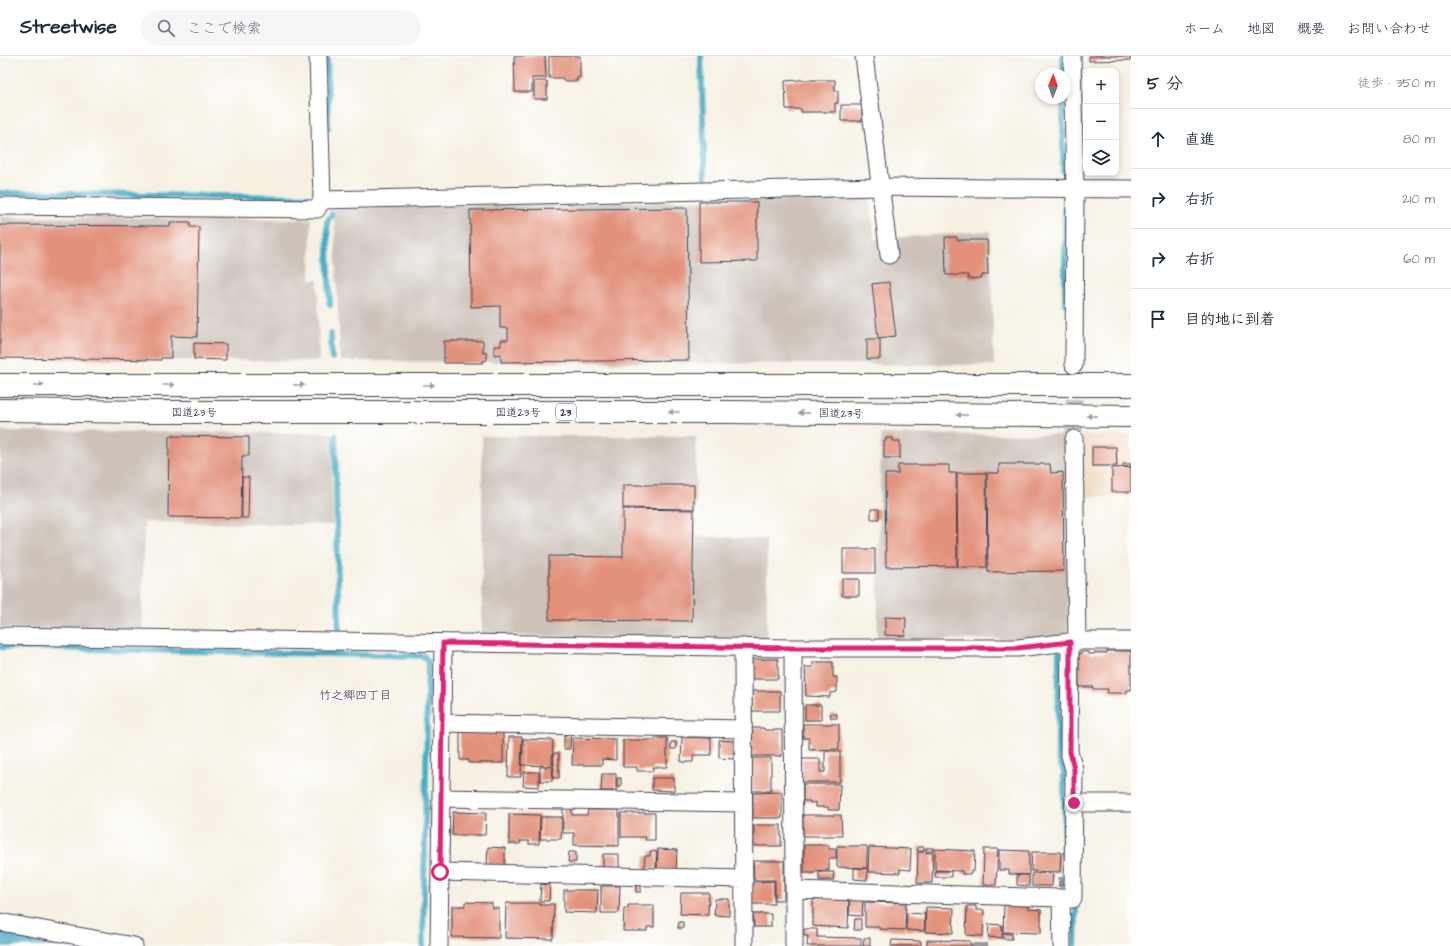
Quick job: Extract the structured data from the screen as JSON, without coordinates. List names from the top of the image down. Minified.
{"streets":{"highway":["国道23号","23"]},"districts":["竹之郷四丁目"],"north":"top","page":{"header":"Streetwise","search":"ここで検索","nav":["ホーム","地図","概要","お問い合わせ"],"heading":["5 分","徒歩 · 350 m"],"map_buttons":["+","−"],"list":[["直進","80 m"],["右折","210 m"],["右折","60 m"],"目的地に到着"]}}
